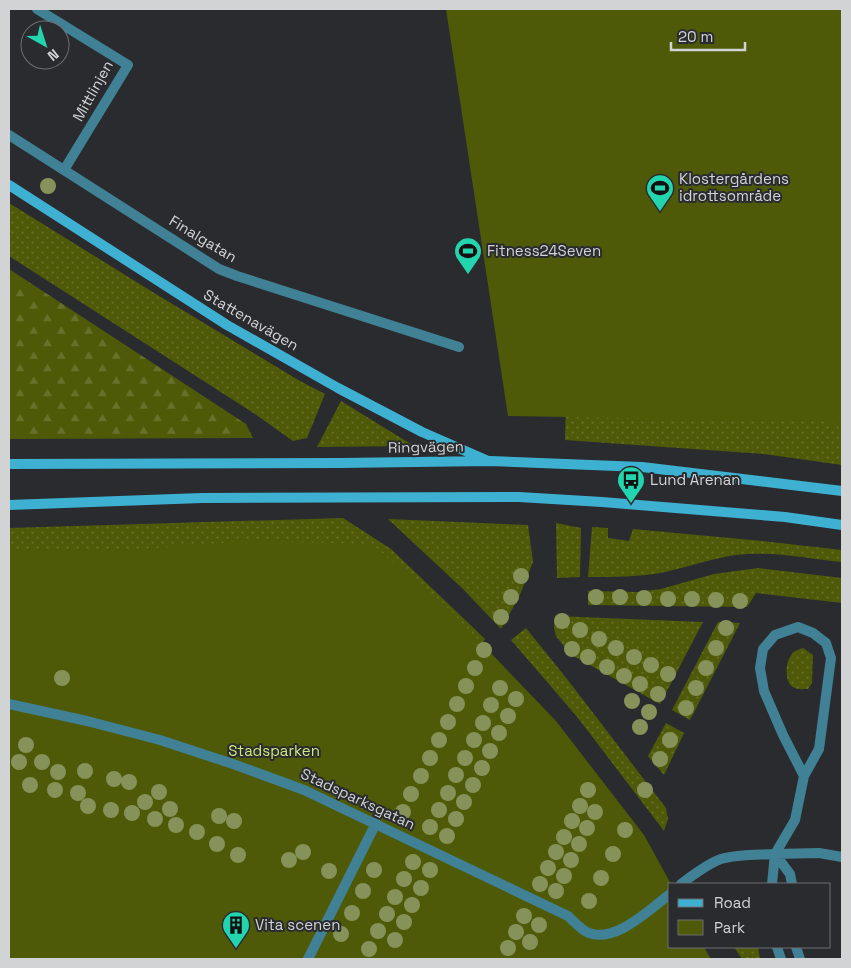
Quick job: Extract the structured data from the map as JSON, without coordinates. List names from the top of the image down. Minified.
{"streets":{"main road":["Stattenavägen","Ringvägen"],"street":["Mittlinjen","Finalgatan","Stadsparksgatan"]},"crossings":[["Mittlinjen","Finalgatan"],["Stattenavägen","Ringvägen"]],"parks":["Stadsparken"],"places":{"sports":["Klostergårdens idrottsområde","Fitness24Seven"],"bus stop":["Lund Arenan"],"building":["Vita scenen"]},"legend":["Road","Park"],"scale_bar":"20 m","north":"bottom right"}
